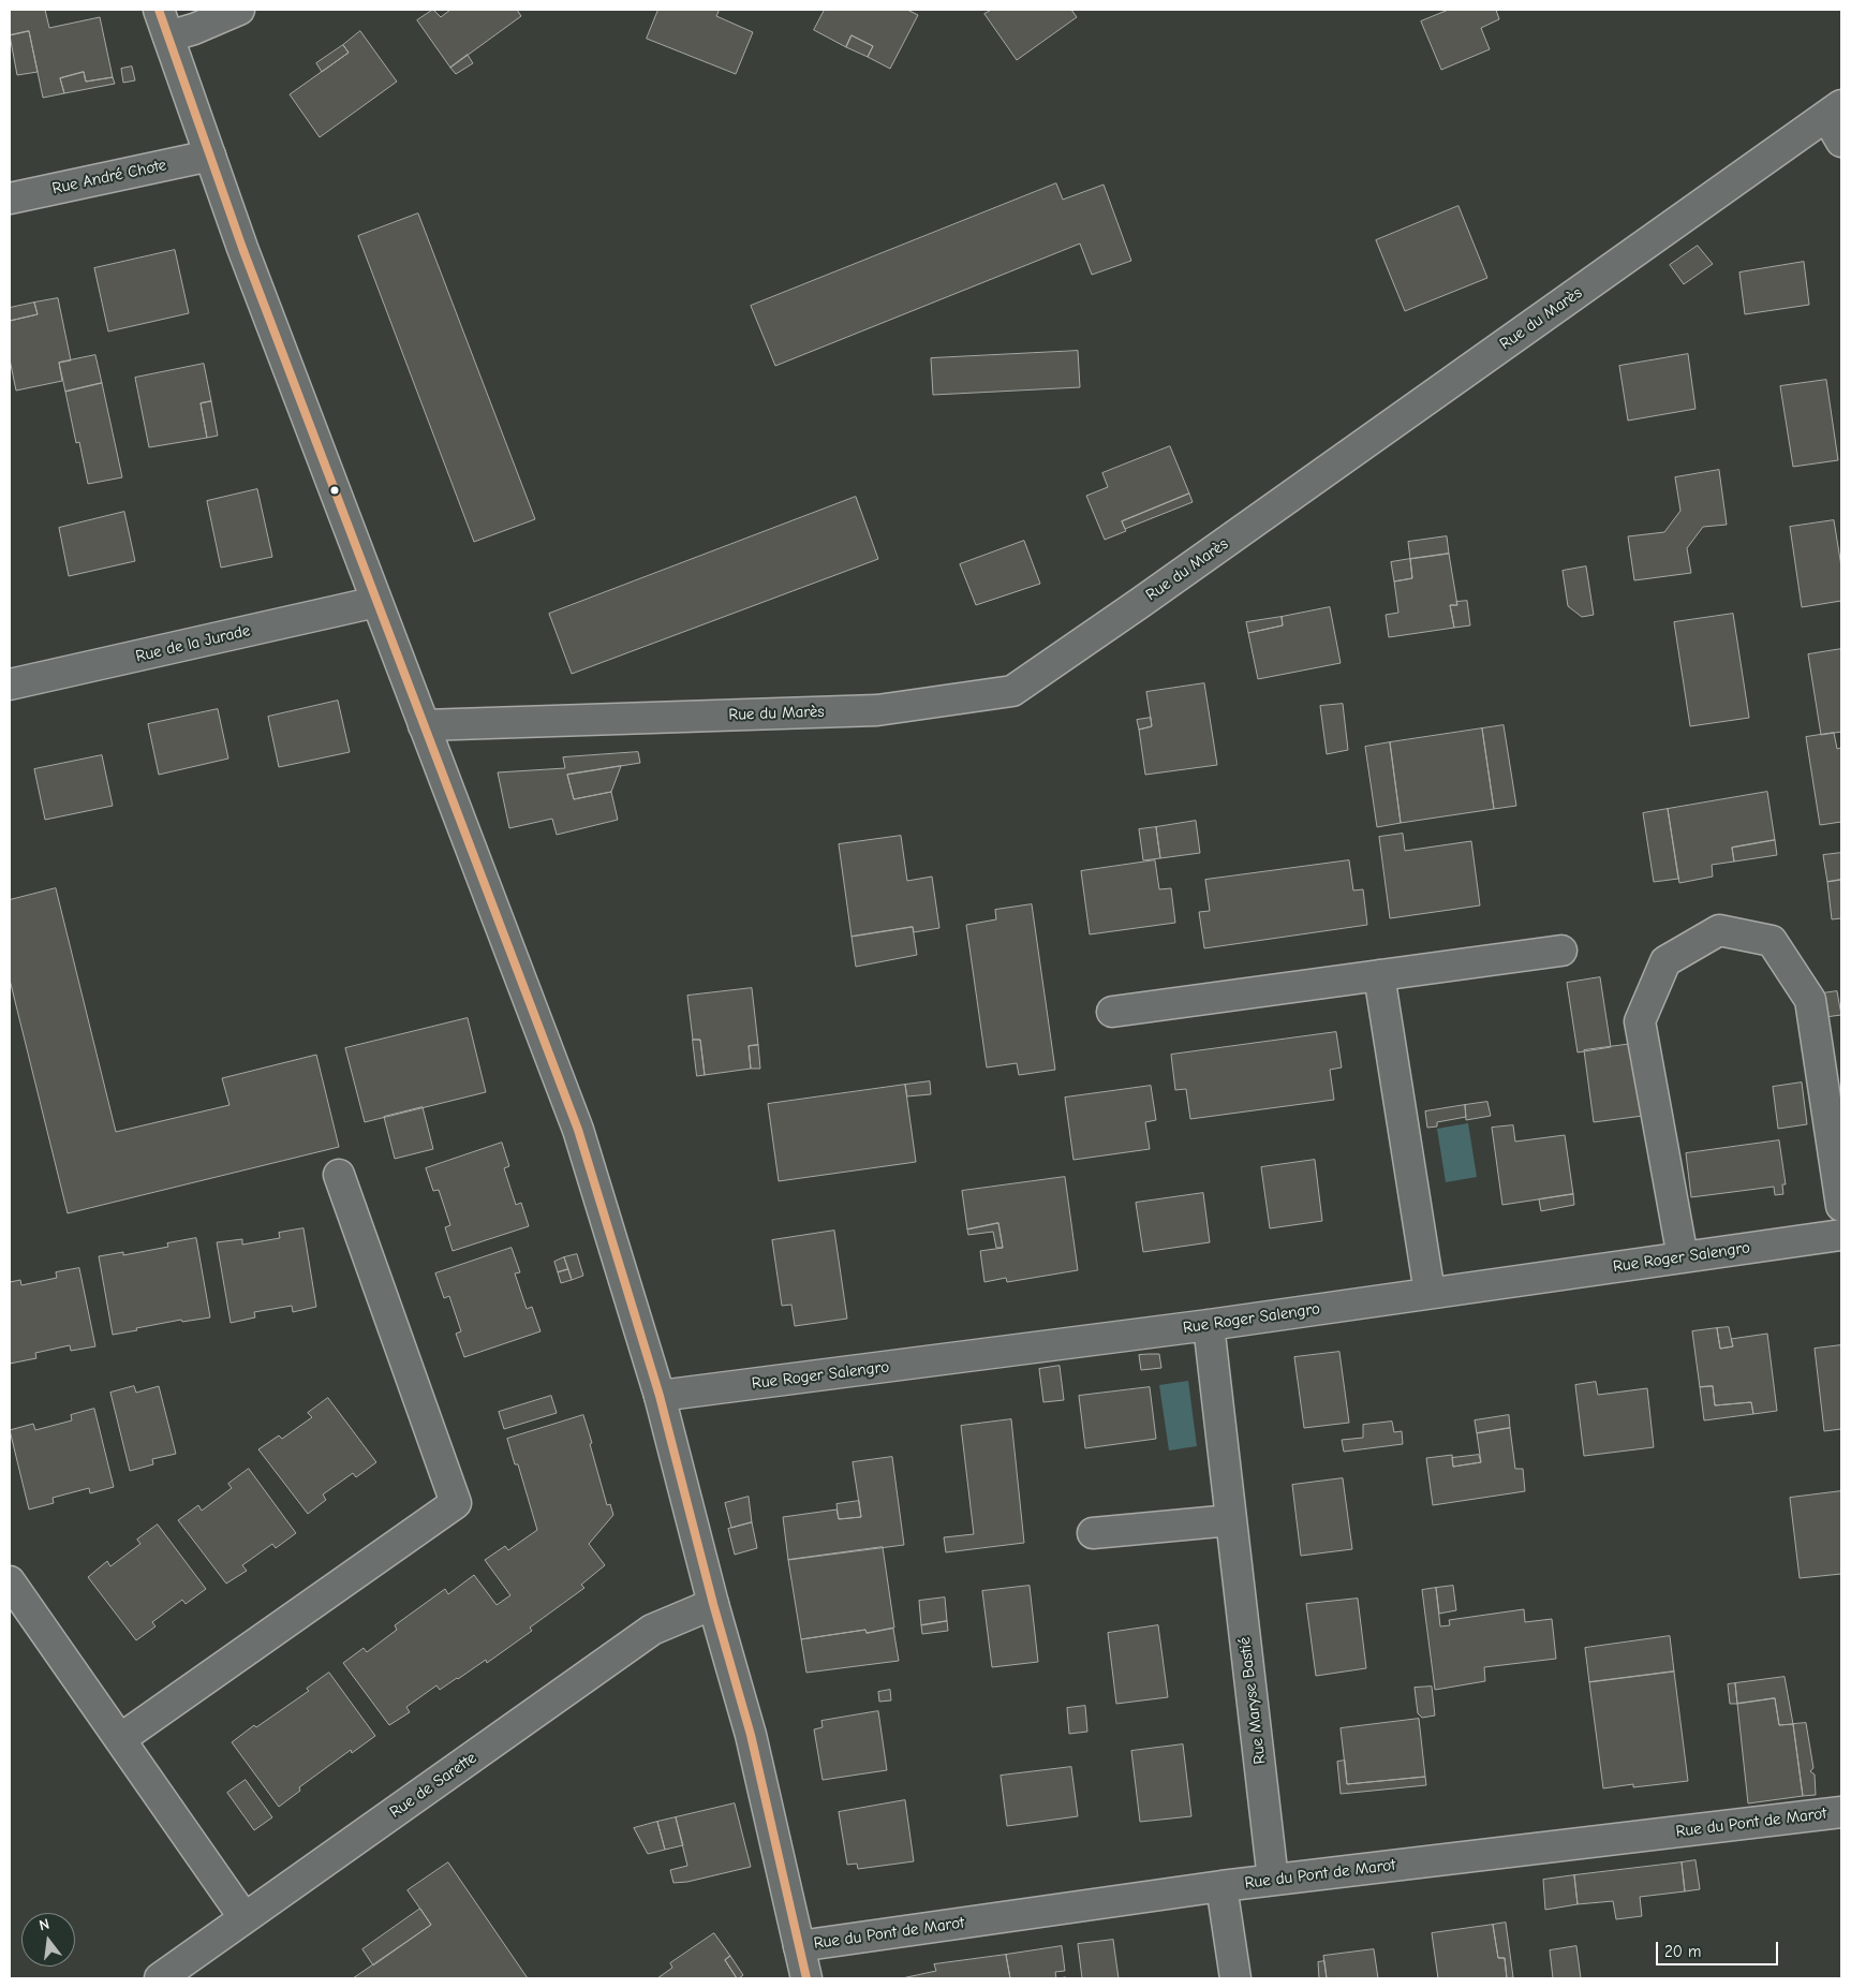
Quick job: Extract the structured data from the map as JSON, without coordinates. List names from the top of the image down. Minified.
{"streets":{"street":["Rue André Chote","Rue du Marès","Rue de la Jurade","Rue Roger Salengro","Rue Maryse Bastié","Rue de Sarette","Rue du Pont de Marot"]},"crossings":[["Rue Roger Salengro","Rue Maryse Bastié"],["Rue Maryse Bastié","Rue du Pont de Marot"]],"scale_bar":"20 m","north":"top"}
